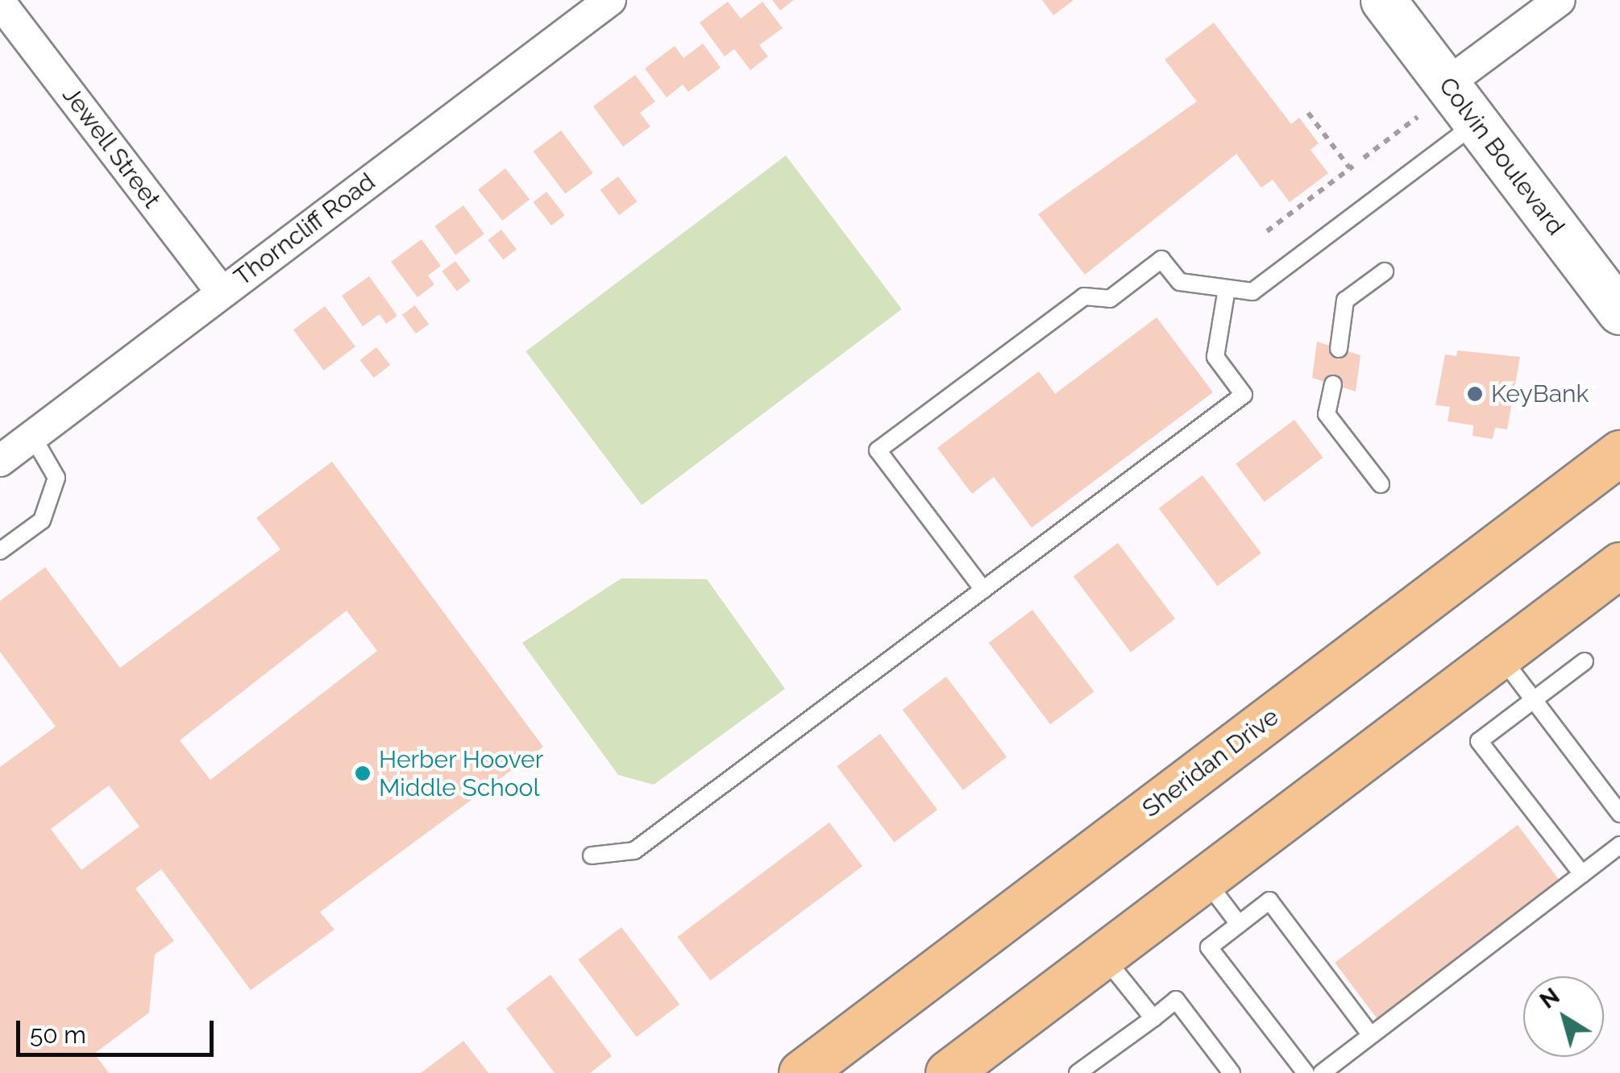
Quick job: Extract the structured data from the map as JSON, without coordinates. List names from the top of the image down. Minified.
{"streets":{"main road":["Sheridan Drive"],"street":["Jewell Street","Colvin Boulevard","Thorncliff Road"]},"crossings":[["Jewell Street","Thorncliff Road"]],"places":["KeyBank","Herber Hoover Middle School"],"scale_bar":"50 m","north":"top left"}
